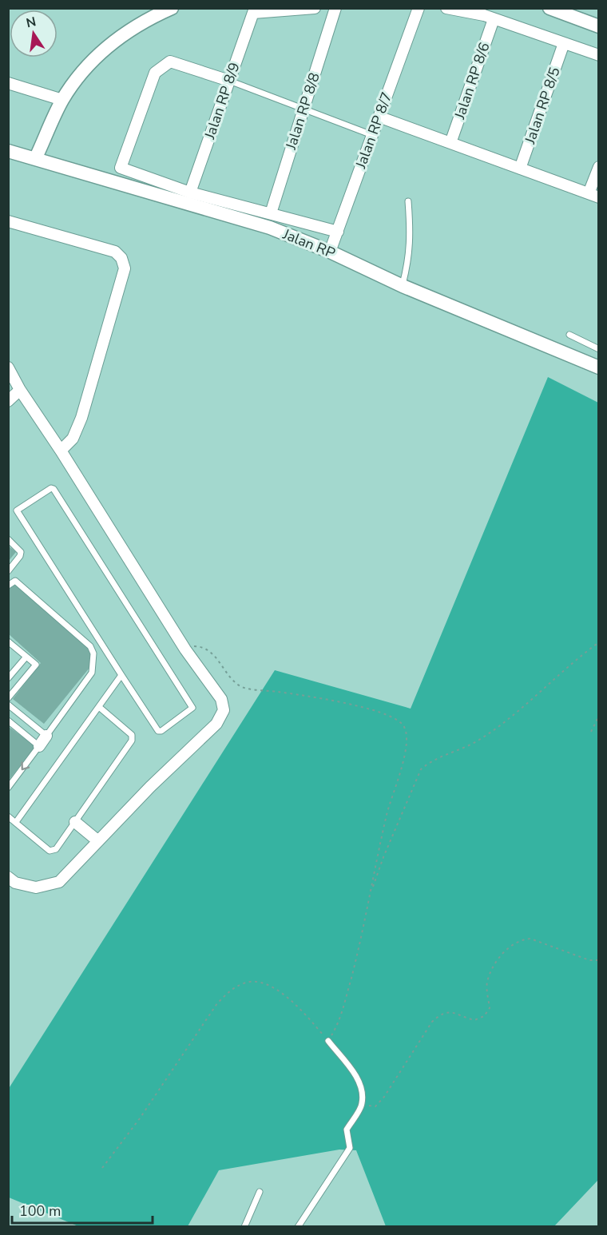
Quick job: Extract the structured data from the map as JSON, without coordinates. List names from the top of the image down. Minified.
{"streets":{"street":["Jalan RP 8/6","Jalan RP 8/9","Jalan RP 8/5","Jalan RP 8/8","Jalan RP 8/7","Jalan RP"]},"crossings":[["Jalan RP 8/7","Jalan RP"]],"scale_bar":"100 m","north":"top"}
